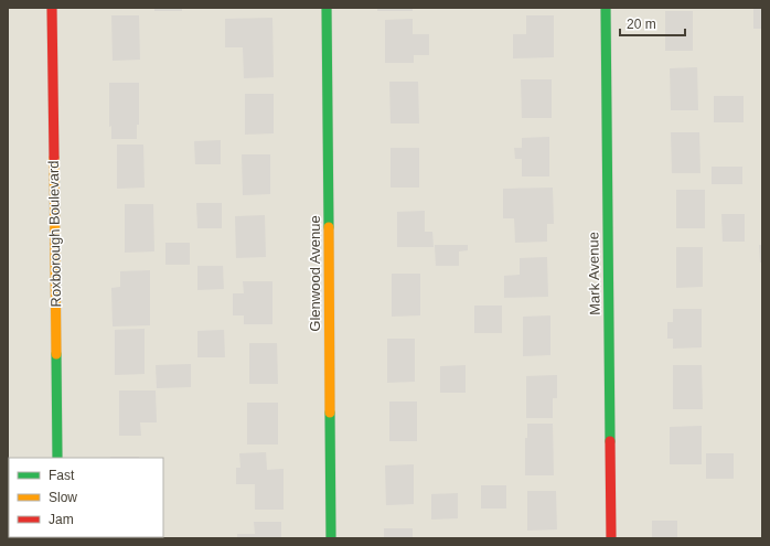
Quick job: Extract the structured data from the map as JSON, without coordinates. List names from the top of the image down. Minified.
{"streets":{"street":["Roxborough Boulevard","Glenwood Avenue","Mark Avenue"]},"legend":["Fast","Slow","Jam"],"scale_bar":"20 m"}
